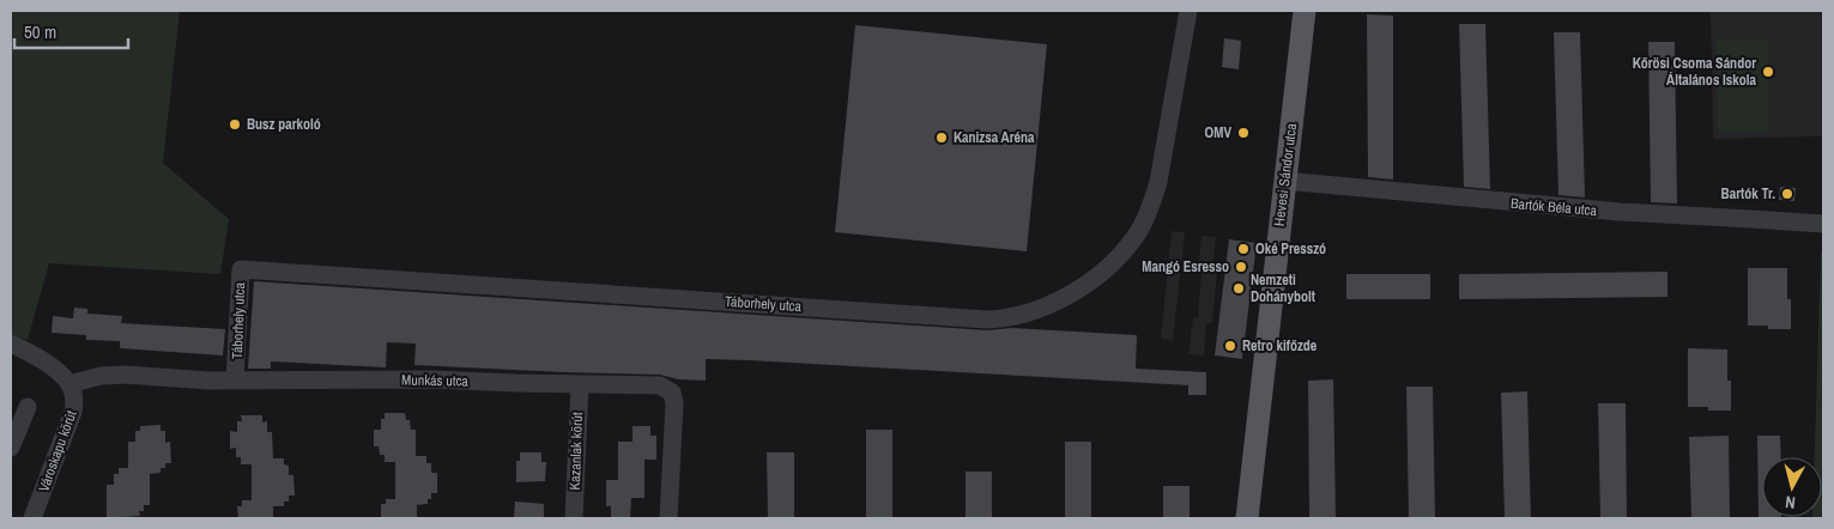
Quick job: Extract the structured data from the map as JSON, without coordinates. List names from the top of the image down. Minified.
{"streets":{"main road":["Hevesi Sándor utca"],"street":["Bartók Béla utca","Táborhely utca","Munkás utca","Városkapu körút","Kazanlak körút"]},"crossings":[["Hevesi Sándor utca","Bartók Béla utca"],["Táborhely utca","Munkás utca"],["Munkás utca","Városkapu körút"],["Munkás utca","Kazanlak körút"]],"places":["Kőrösi Csoma Sándor Általános Iskola","Busz parkoló","OMV","Kanizsa Aréna","Bartók Tr.","Oké Presszó","Mangó Esresso","Nemzeti Dohánybolt","Retro kifőzde"],"scale_bar":"50 m","north":"bottom"}
